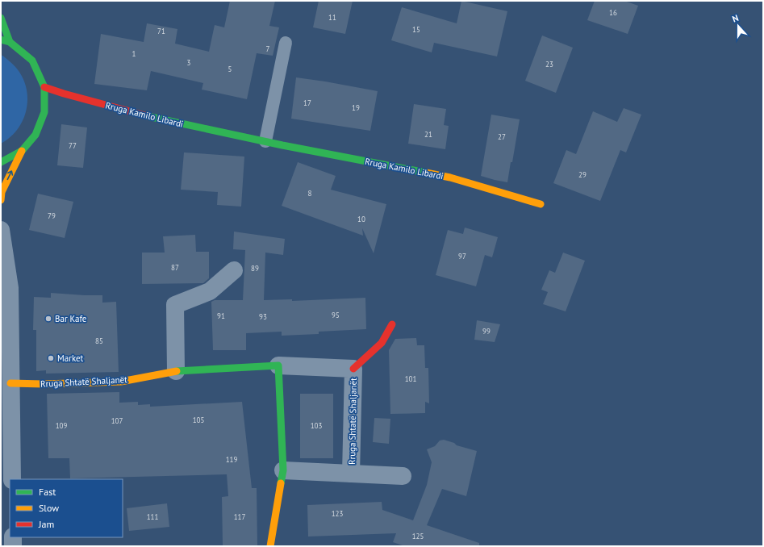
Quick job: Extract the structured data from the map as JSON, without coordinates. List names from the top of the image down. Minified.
{"streets":{"street":["Rruga Kamilo Libardi","Rruga Shtatë Shaljanët"]},"places":["Bar Kafe","Market"],"house_numbers":["16","11","15","71","7","1","3","23","5","17","19","21","27","77","29","8","79","10","97","87","89","95","91","93","99","85","101","105","107","109","103","119","123","111","117","125"],"legend":["Fast","Slow","Jam"],"north":"top"}
